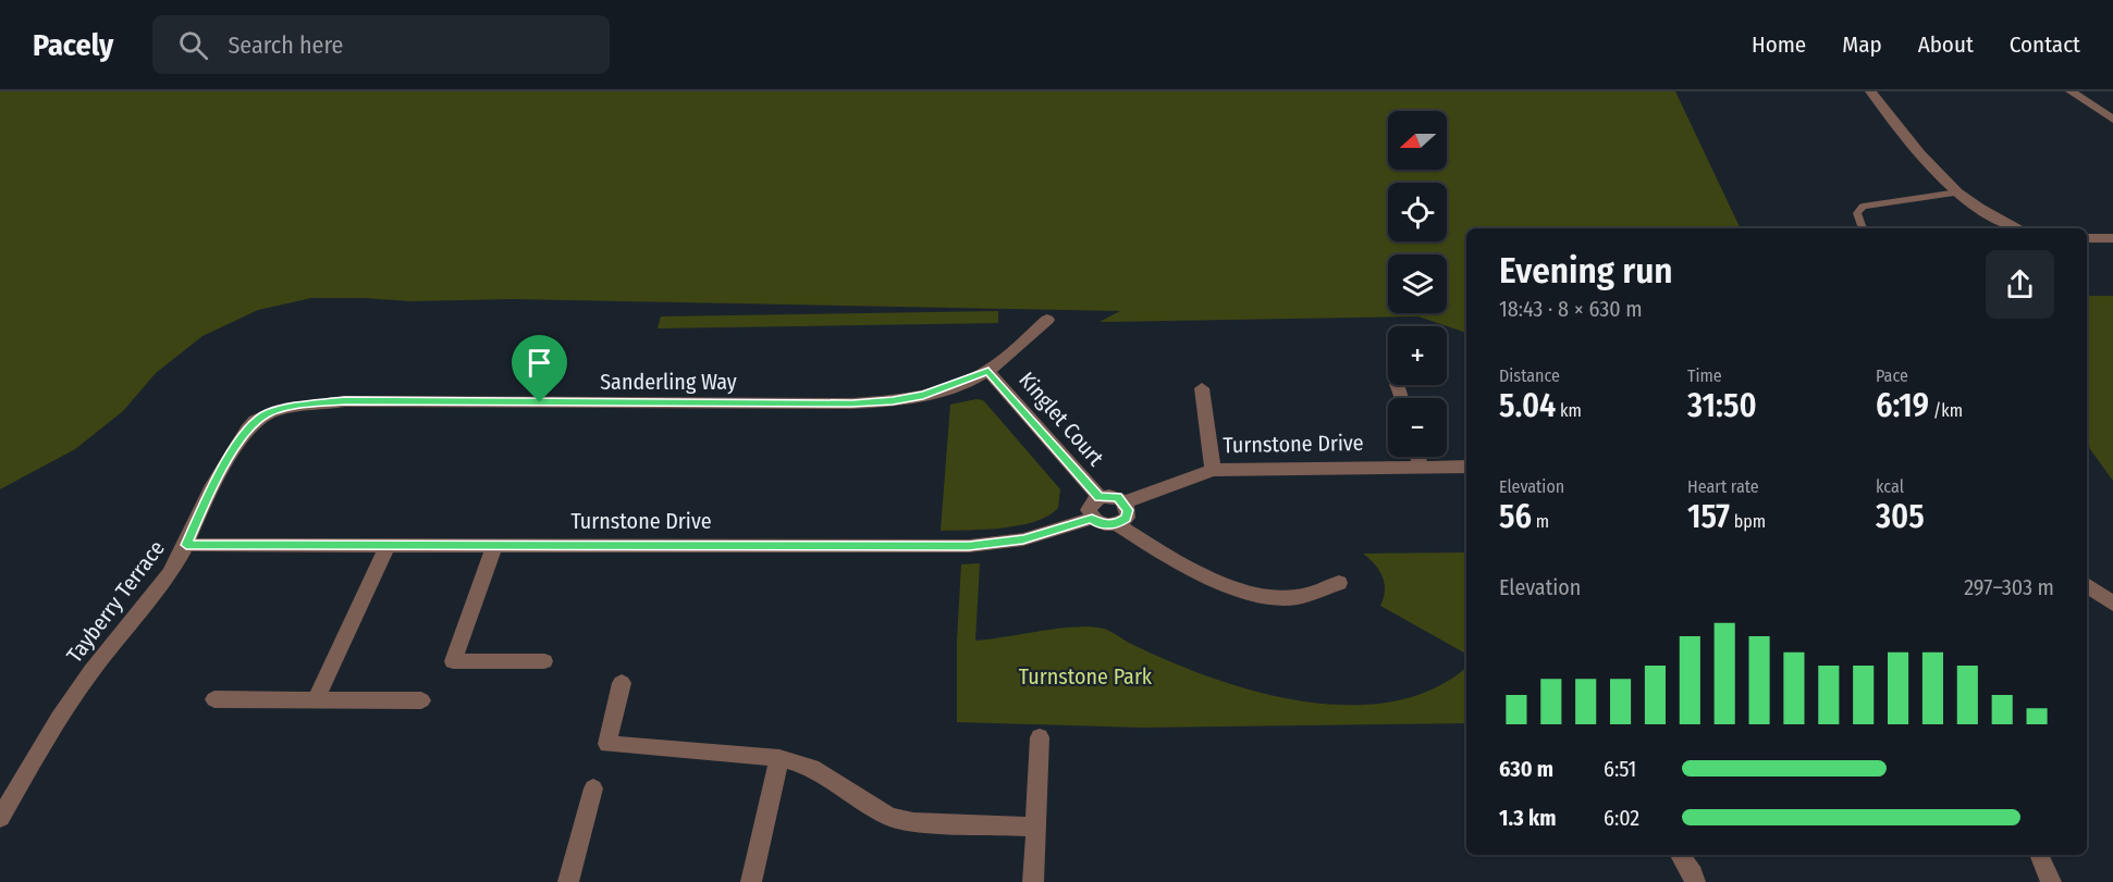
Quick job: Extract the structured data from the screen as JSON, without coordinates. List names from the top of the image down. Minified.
{"streets":{"street":["Sanderling Way","Kinglet Court","Turnstone Drive","Tayberry Terrace"]},"crossings":[["Sanderling Way","Kinglet Court"],["Sanderling Way","Tayberry Terrace"],["Kinglet Court","Turnstone Drive"],["Turnstone Drive","Tayberry Terrace"]],"parks":["Turnstone Park"],"north":"left","page":{"header":"Pacely","search":"Search here","nav":["Home","Map","About","Contact"],"map_buttons":["+","−"],"heading":["Evening run","18:43 · 8 × 630 m"],"stats":[["Distance","5.04 km"],["Time","31:50"],["Pace","6:19 /km"],["Elevation","56 m"],["Heart rate","157 bpm"],["kcal","305"]],"chart":["Elevation","297–303 m"],"list":[{"name":"630 m","note":"6:51"},{"name":"1.3 km","note":"6:02"}]}}
